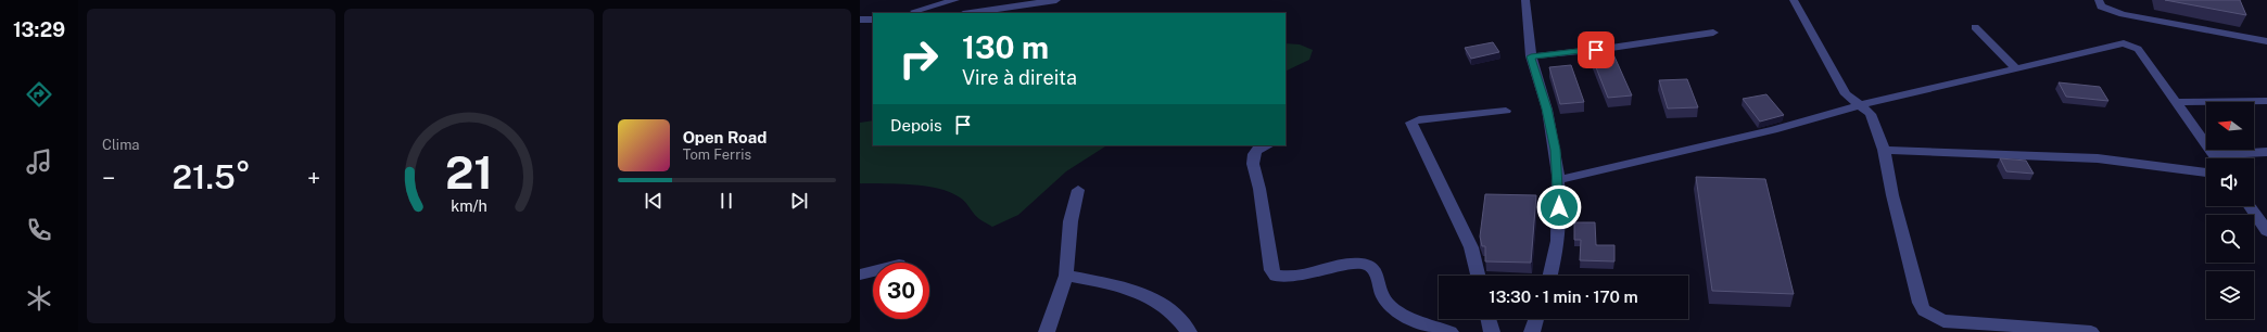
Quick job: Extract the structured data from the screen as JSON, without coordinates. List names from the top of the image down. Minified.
{"north":"left","page":{"tabs":"13:29","tile":"Clima","turn":["130 m","Vire à direita"],"then":"Depois","song":["Open Road","Tom Ferris"],"heat":["−","21.5°","+"],"limit":"30","trip":"13:30 · 1 min · 170 m","gauge":["21","km/h"]}}
